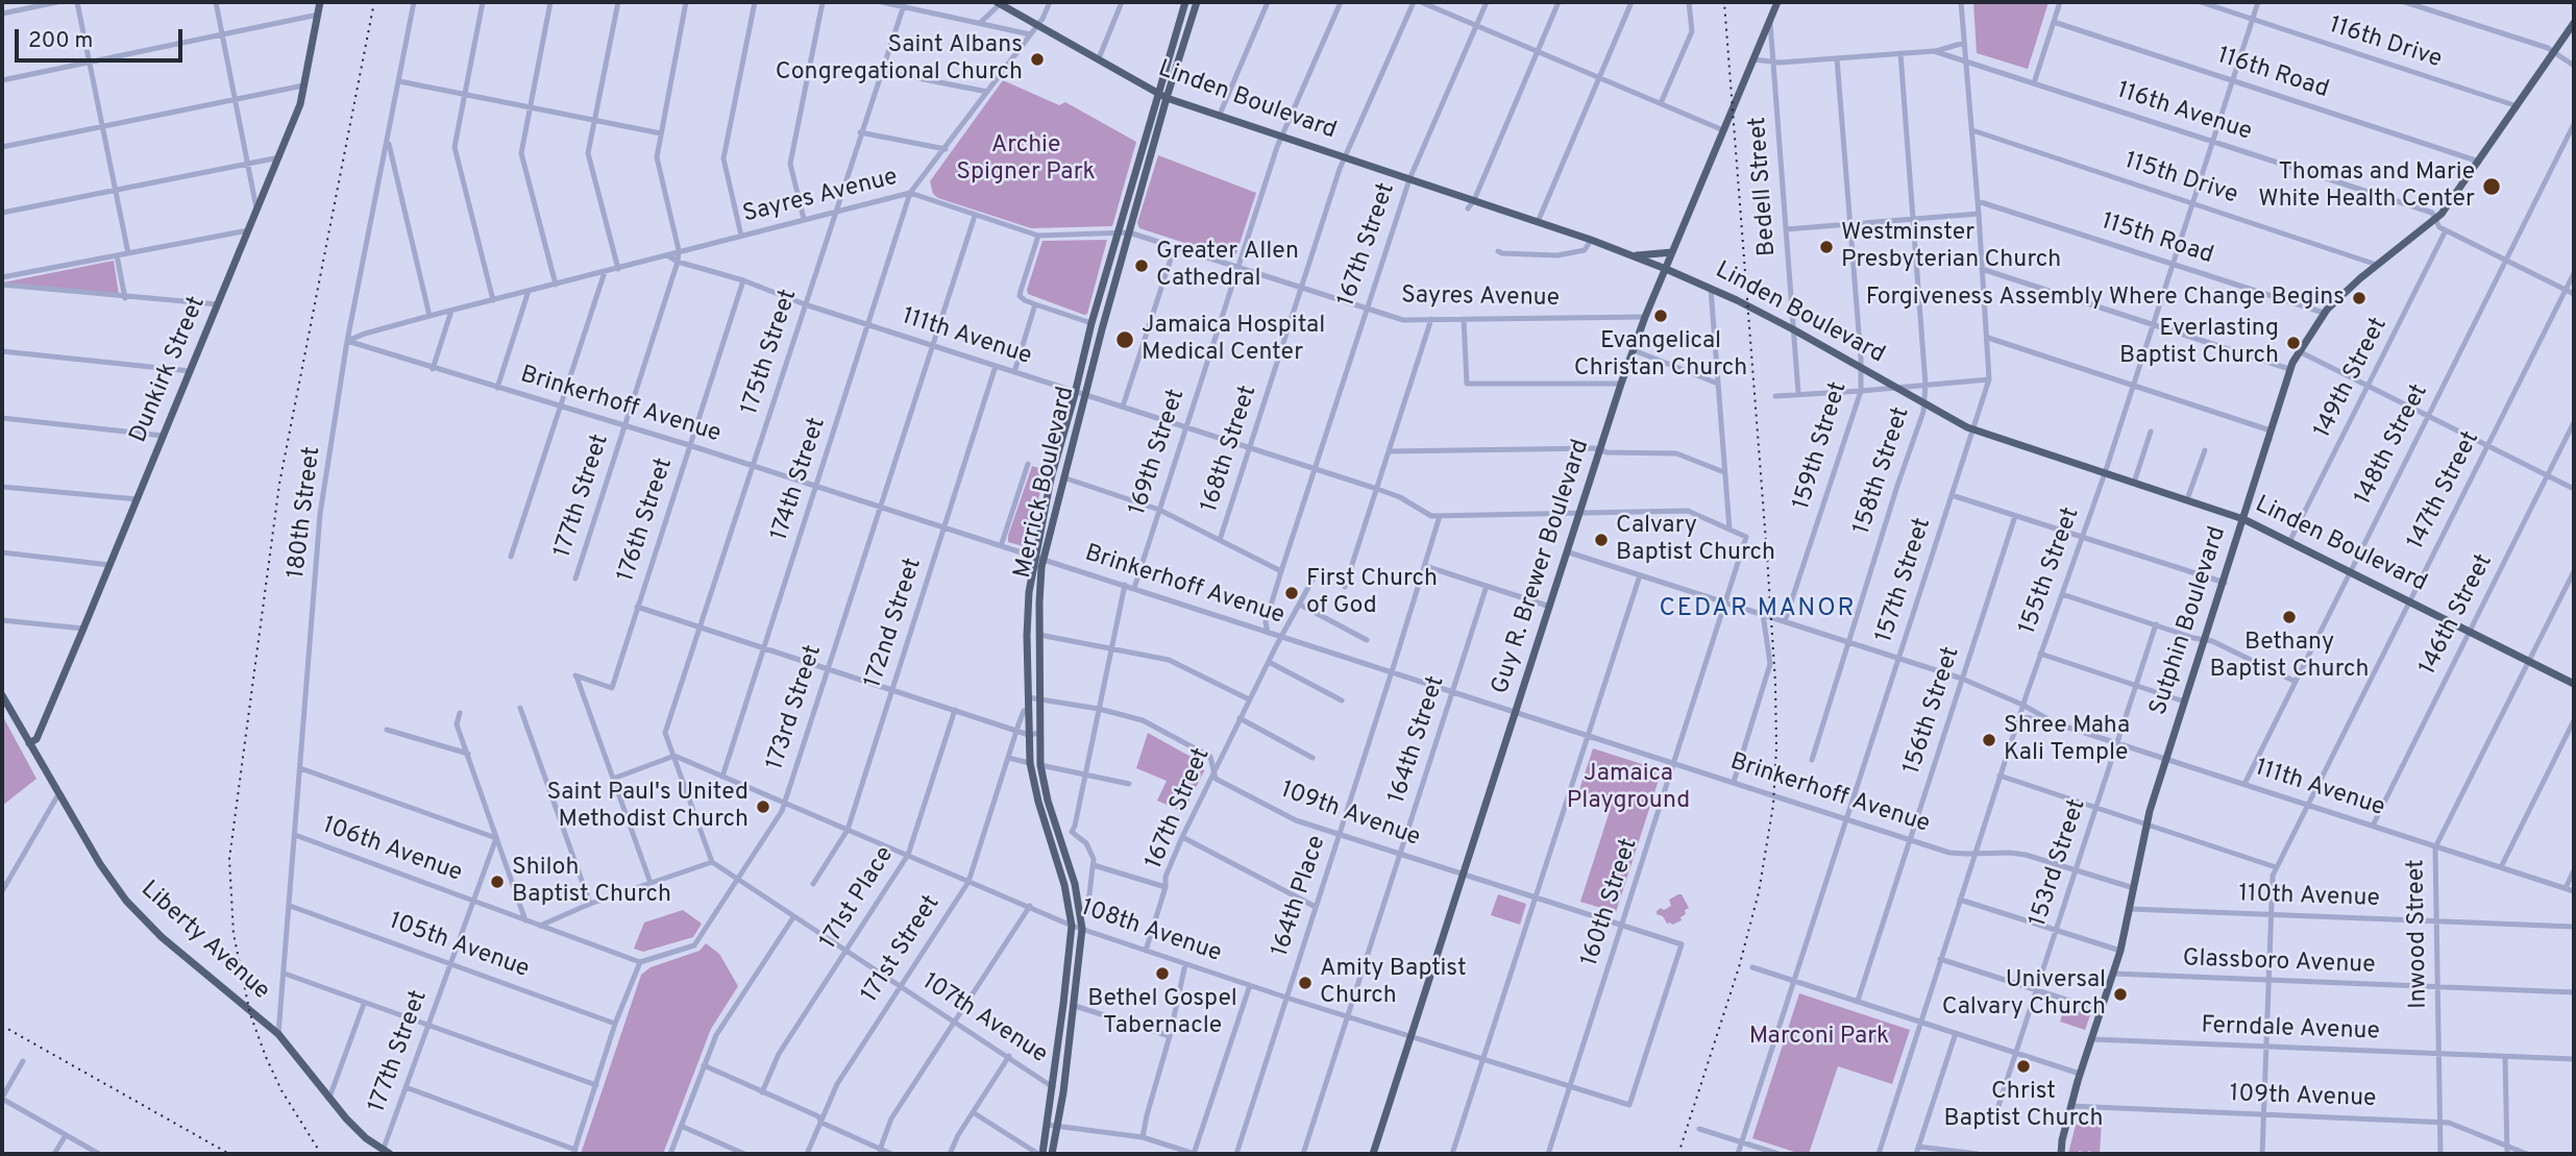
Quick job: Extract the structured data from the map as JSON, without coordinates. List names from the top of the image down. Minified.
{"streets":{"main road":["Linden Boulevard","Dunkirk Street","Merrick Boulevard","Guy R. Brewer Boulevard","Sutphin Boulevard","Liberty Avenue"],"street":["116th Drive","116th Road","116th Avenue","115th Drive","Bedell Street","Sayres Avenue","115th Road","167th Street","111th Avenue","175th Street","149th Street","Brinkerhoff Avenue","148th Street","159th Street","168th Street","169th Street","158th Street","174th Street","147th Street","177th Street","180th Street","176th Street","155th Street","157th Street","146th Street","172nd Street","173rd Street","156th Street","164th Street","109th Avenue","106th Avenue","153rd Street","164th Place","110th Avenue","171st Place","160th Street","108th Avenue","Inwood Street","105th Avenue","171st Street","Glassboro Avenue","107th Avenue","Ferndale Avenue"]},"crossings":[["116th Drive","155th Street"],["116th Drive","Sutphin Boulevard"],["116th Road","155th Street"],["116th Road","Sutphin Boulevard"],["Linden Boulevard","Bedell Street"],["Linden Boulevard","167th Street"],["Linden Boulevard","149th Street"],["Linden Boulevard","148th Street"],["Linden Boulevard","159th Street"],["Linden Boulevard","168th Street"],["Linden Boulevard","169th Street"],["Linden Boulevard","158th Street"],["Linden Boulevard","Merrick Boulevard"],["Linden Boulevard","147th Street"],["Linden Boulevard","Guy R. Brewer Boulevard"],["Linden Boulevard","155th Street"],["Linden Boulevard","157th Street"],["Linden Boulevard","146th Street"],["Linden Boulevard","Sutphin Boulevard"],["Linden Boulevard","Inwood Street"],["116th Avenue","Bedell Street"],["116th Avenue","149th Street"],["116th Avenue","148th Street"],["116th Avenue","159th Street"],["116th Avenue","158th Street"],["116th Avenue","147th Street"],["116th Avenue","Guy R. Brewer Boulevard"],["116th Avenue","155th Street"],["116th Avenue","157th Street"],["116th Avenue","Sutphin Boulevard"],["115th Drive","155th Street"],["115th Drive","157th Street"],["115th Drive","Sutphin Boulevard"],["Bedell Street","Guy R. Brewer Boulevard"],["Sayres Avenue","167th Street"],["Sayres Avenue","111th Avenue"],["Sayres Avenue","175th Street"],["Sayres Avenue","Brinkerhoff Avenue"],["Sayres Avenue","168th Street"],["Sayres Avenue","169th Street"],["Sayres Avenue","174th Street"],["Sayres Avenue","Merrick Boulevard"],["Sayres Avenue","177th Street"],["Sayres Avenue","180th Street"],["Sayres Avenue","Guy R. Brewer Boulevard"],["Sayres Avenue","173rd Street"],["115th Road","155th Street"],["115th Road","157th Street"],["115th Road","Sutphin Boulevard"],["167th Street","111th Avenue"],["167th Street","Brinkerhoff Avenue"],["167th Street","109th Avenue"],["167th Street","108th Avenue"],["111th Avenue","175th Street"],["111th Avenue","148th Street"],["111th Avenue","159th Street"],["111th Avenue","168th Street"],["111th Avenue","169th Street"],["111th Avenue","158th Street"],["111th Avenue","174th Street"],["111th Avenue","Merrick Boulevard"],["111th Avenue","147th Street"],["111th Avenue","177th Street"],["111th Avenue","176th Street"],["111th Avenue","Guy R. Brewer Boulevard"],["111th Avenue","155th Street"],["111th Avenue","157th Street"],["111th Avenue","146th Street"],["111th Avenue","Sutphin Boulevard"],["111th Avenue","172nd Street"],["111th Avenue","173rd Street"],["111th Avenue","156th Street"],["111th Avenue","153rd Street"],["111th Avenue","164th Place"],["111th Avenue","160th Street"],["111th Avenue","Inwood Street"],["175th Street","Brinkerhoff Avenue"],["175th Street","108th Avenue"],["175th Street","107th Avenue"],["Dunkirk Street","Liberty Avenue"],["Brinkerhoff Avenue","169th Street"],["Brinkerhoff Avenue","174th Street"],["Brinkerhoff Avenue","Merrick Boulevard"],["Brinkerhoff Avenue","177th Street"],["Brinkerhoff Avenue","180th Street"],["Brinkerhoff Avenue","176th Street"],["Brinkerhoff Avenue","Guy R. Brewer Boulevard"],["Brinkerhoff Avenue","155th Street"],["Brinkerhoff Avenue","157th Street"],["Brinkerhoff Avenue","172nd Street"],["Brinkerhoff Avenue","173rd Street"],["Brinkerhoff Avenue","156th Street"],["Brinkerhoff Avenue","164th Street"],["Brinkerhoff Avenue","153rd Street"],["Brinkerhoff Avenue","164th Place"],["Brinkerhoff Avenue","160th Street"],["174th Street","108th Avenue"],["Merrick Boulevard","109th Avenue"],["Merrick Boulevard","108th Avenue"],["Merrick Boulevard","171st Street"],["Merrick Boulevard","107th Avenue"],["177th Street","106th Avenue"],["177th Street","Liberty Avenue"],["177th Street","105th Avenue"],["180th Street","106th Avenue"],["180th Street","Liberty Avenue"],["180th Street","105th Avenue"],["Guy R. Brewer Boulevard","109th Avenue"],["Guy R. Brewer Boulevard","108th Avenue"],["Sutphin Boulevard","109th Avenue"],["Sutphin Boulevard","110th Avenue"],["Sutphin Boulevard","Glassboro Avenue"],["Sutphin Boulevard","Ferndale Avenue"],["172nd Street","108th Avenue"],["173rd Street","106th Avenue"],["173rd Street","108th Avenue"],["173rd Street","107th Avenue"],["164th Street","109th Avenue"],["164th Street","108th Avenue"],["109th Avenue","164th Place"],["109th Avenue","160th Street"],["109th Avenue","108th Avenue"],["109th Avenue","Inwood Street"],["164th Place","108th Avenue"],["110th Avenue","Inwood Street"],["171st Place","108th Avenue"],["171st Place","107th Avenue"],["160th Street","108th Avenue"],["108th Avenue","171st Street"],["Inwood Street","Glassboro Avenue"],["Inwood Street","Ferndale Avenue"],["171st Street","107th Avenue"]],"districts":["CEDAR MANOR"],"parks":["Archie Spigner Park","Jamaica Playground","Marconi Park"],"places":["Saint Albans Congregational Church","Thomas and Marie White Health Center","Westminster Presbyterian Church","Greater Allen Cathedral","Forgiveness Assembly Where Change Begins","Evangelical Christan Church","Jamaica Hospital Medical Center","Everlasting Baptist Church","Calvary Baptist Church","First Church of God","Bethany Baptist Church","Shree Maha Kali Temple","Saint Paul's United Methodist Church","Shiloh Baptist Church","Bethel Gospel Tabernacle","Amity Baptist Church","Universal Calvary Church","Christ Baptist Church"],"scale_bar":"200 m"}
